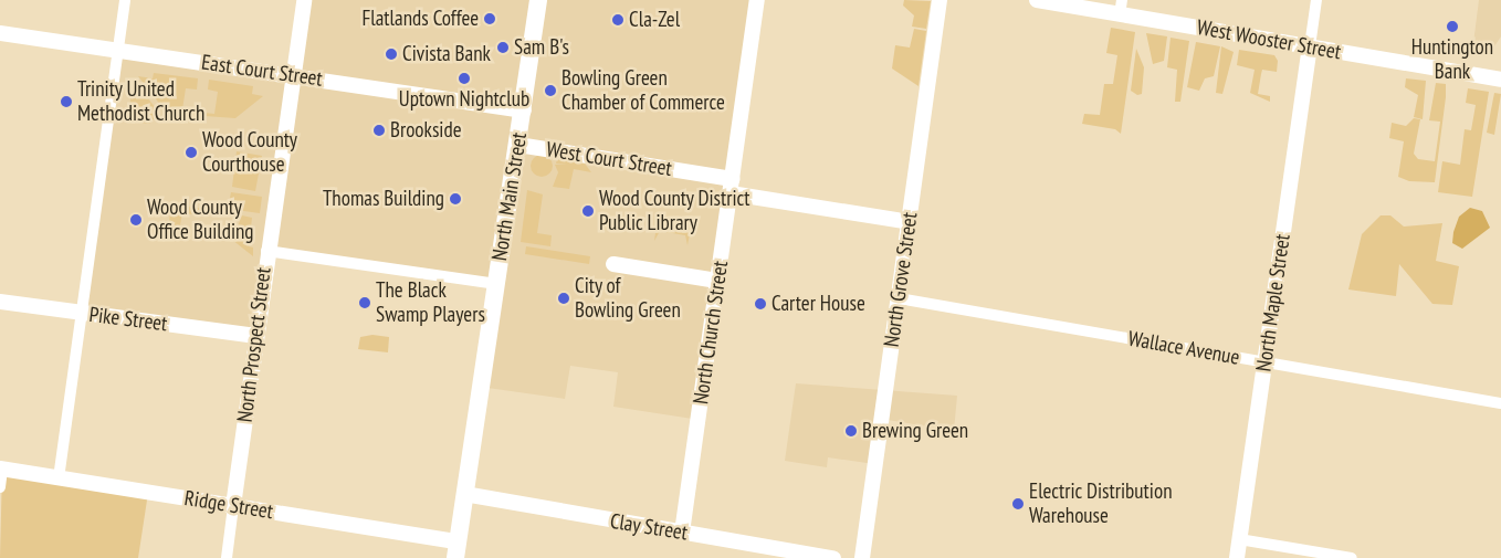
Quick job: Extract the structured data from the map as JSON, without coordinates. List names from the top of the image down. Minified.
{"streets":{"main road":["North Main Street"],"street":["West Wooster Street","East Court Street","West Court Street","North Grove Street","North Maple Street","Pike Street","North Church Street","North Prospect Street","Wallace Avenue","Ridge Street","Clay Street"]},"crossings":[["West Wooster Street","North Maple Street"],["East Court Street","North Main Street"],["East Court Street","North Prospect Street"],["West Court Street","North Main Street"],["West Court Street","North Grove Street"],["West Court Street","North Church Street"],["North Main Street","Ridge Street"],["North Main Street","Clay Street"],["North Grove Street","Wallace Avenue"],["North Maple Street","Wallace Avenue"],["Pike Street","North Prospect Street"],["North Church Street","Clay Street"],["North Prospect Street","Ridge Street"]],"places":["Flatlands Coffee","Cla-Zel","Huntington Bank","Sam B's","Civista Bank","Uptown Nightclub","Bowling Green Chamber of Commerce","Trinity United Methodist Church","Brookside","Wood County Courthouse","Thomas Building","Wood County District Public Library","Wood County Office Building","City of Bowling Green","The Black Swamp Players","Carter House","Brewing Green","Electric Distribution Warehouse"]}
